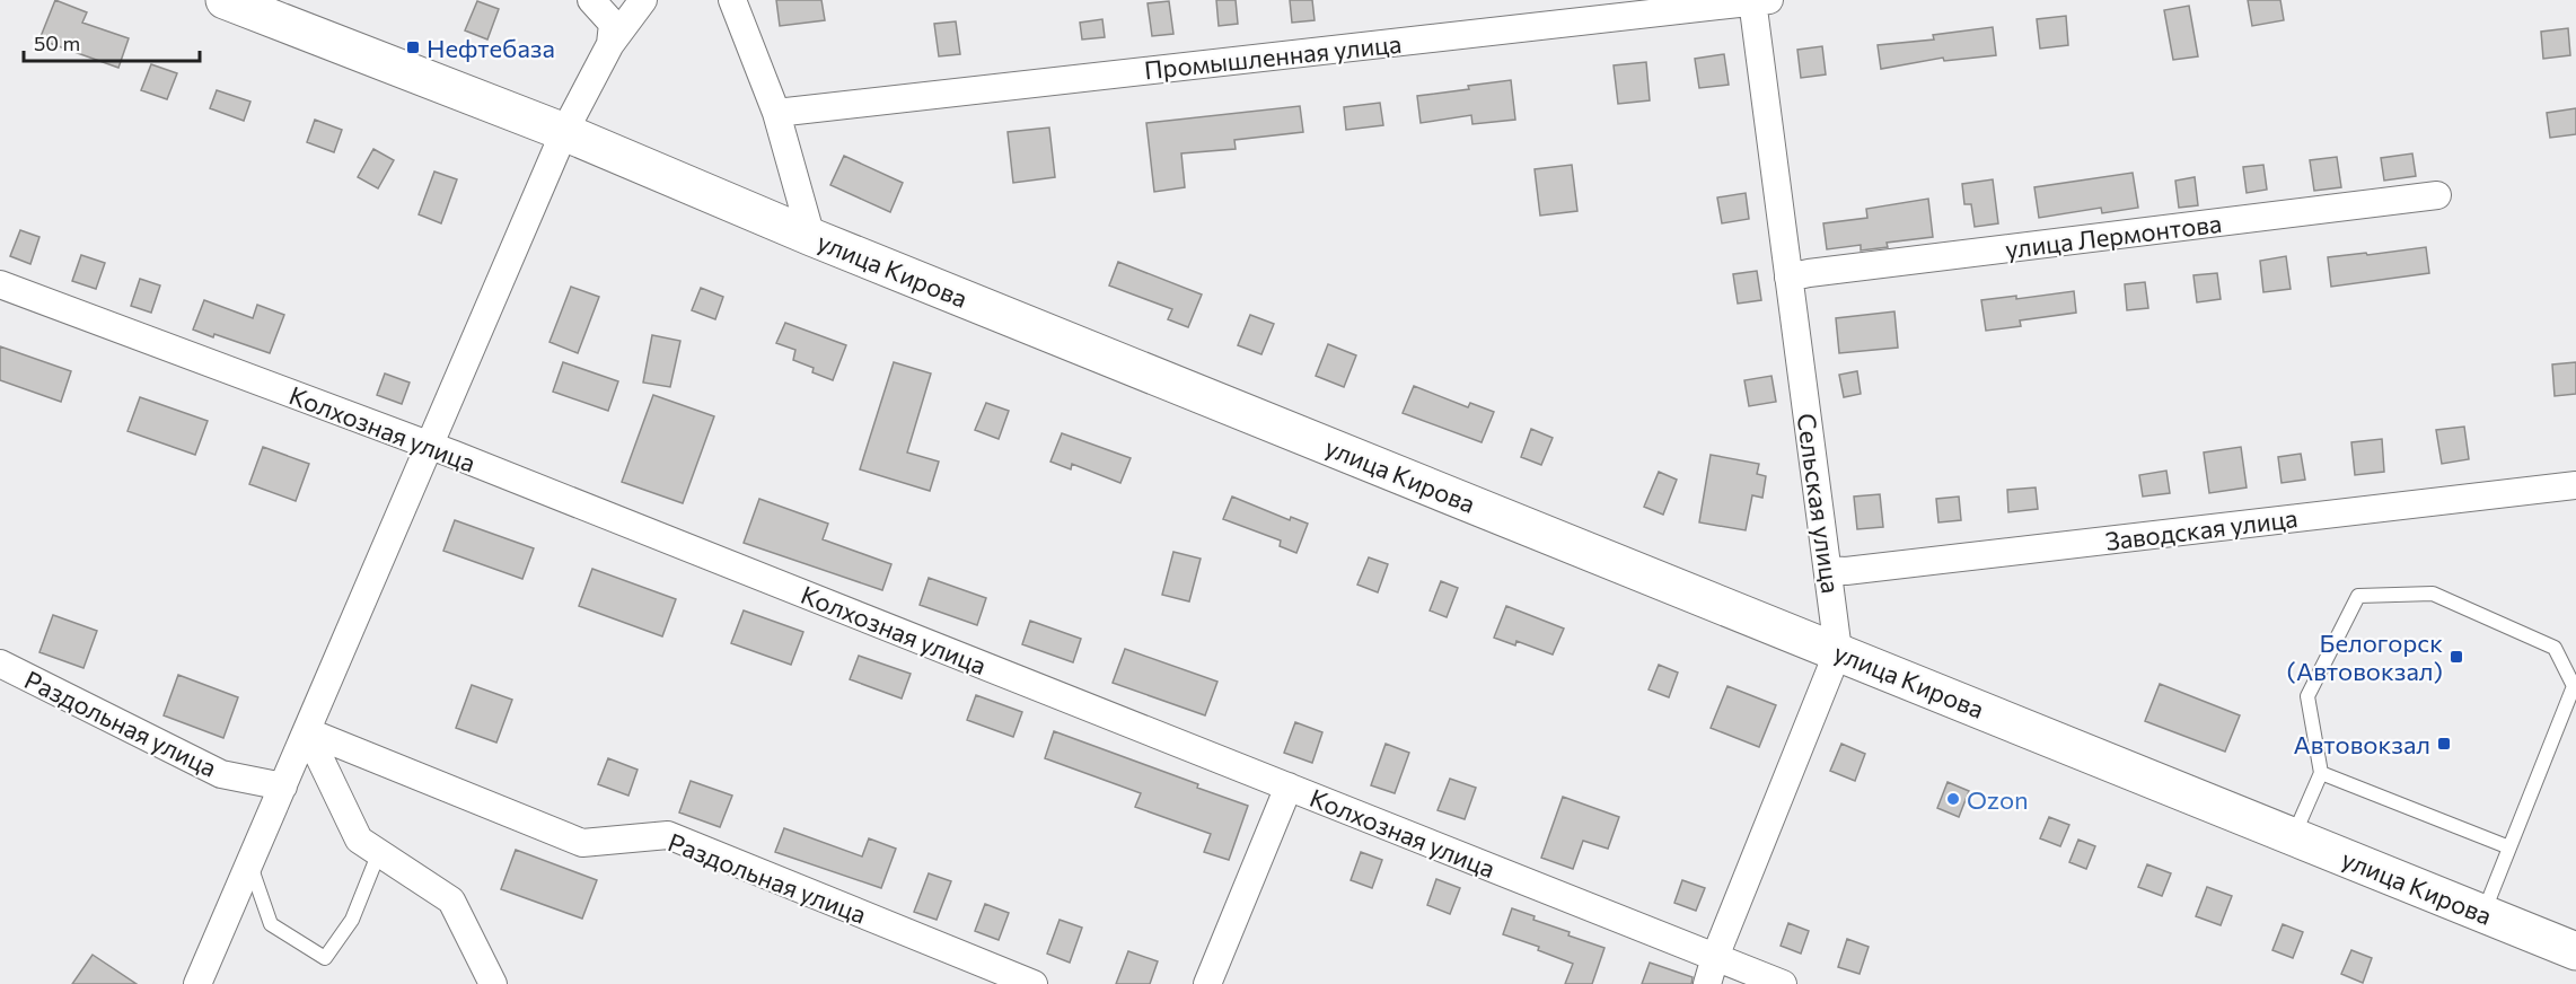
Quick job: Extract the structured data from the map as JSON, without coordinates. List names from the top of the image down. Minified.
{"streets":{"main road":["улица Кирова"],"street":["Промышленная улица","улица Лермонтова","Колхозная улица","Сельская улица","Заводская улица","Раздольная улица"]},"crossings":[["Промышленная улица","Сельская улица"],["улица Лермонтова","Сельская улица"],["улица Кирова","Сельская улица"],["Колхозная улица","Сельская улица"],["Сельская улица","Заводская улица"]],"places":{"transit":["Нефтебаза","Белогорск (Автовокзал)","Автовокзал"],"other":["Ozon"]},"scale_bar":"50 m"}
